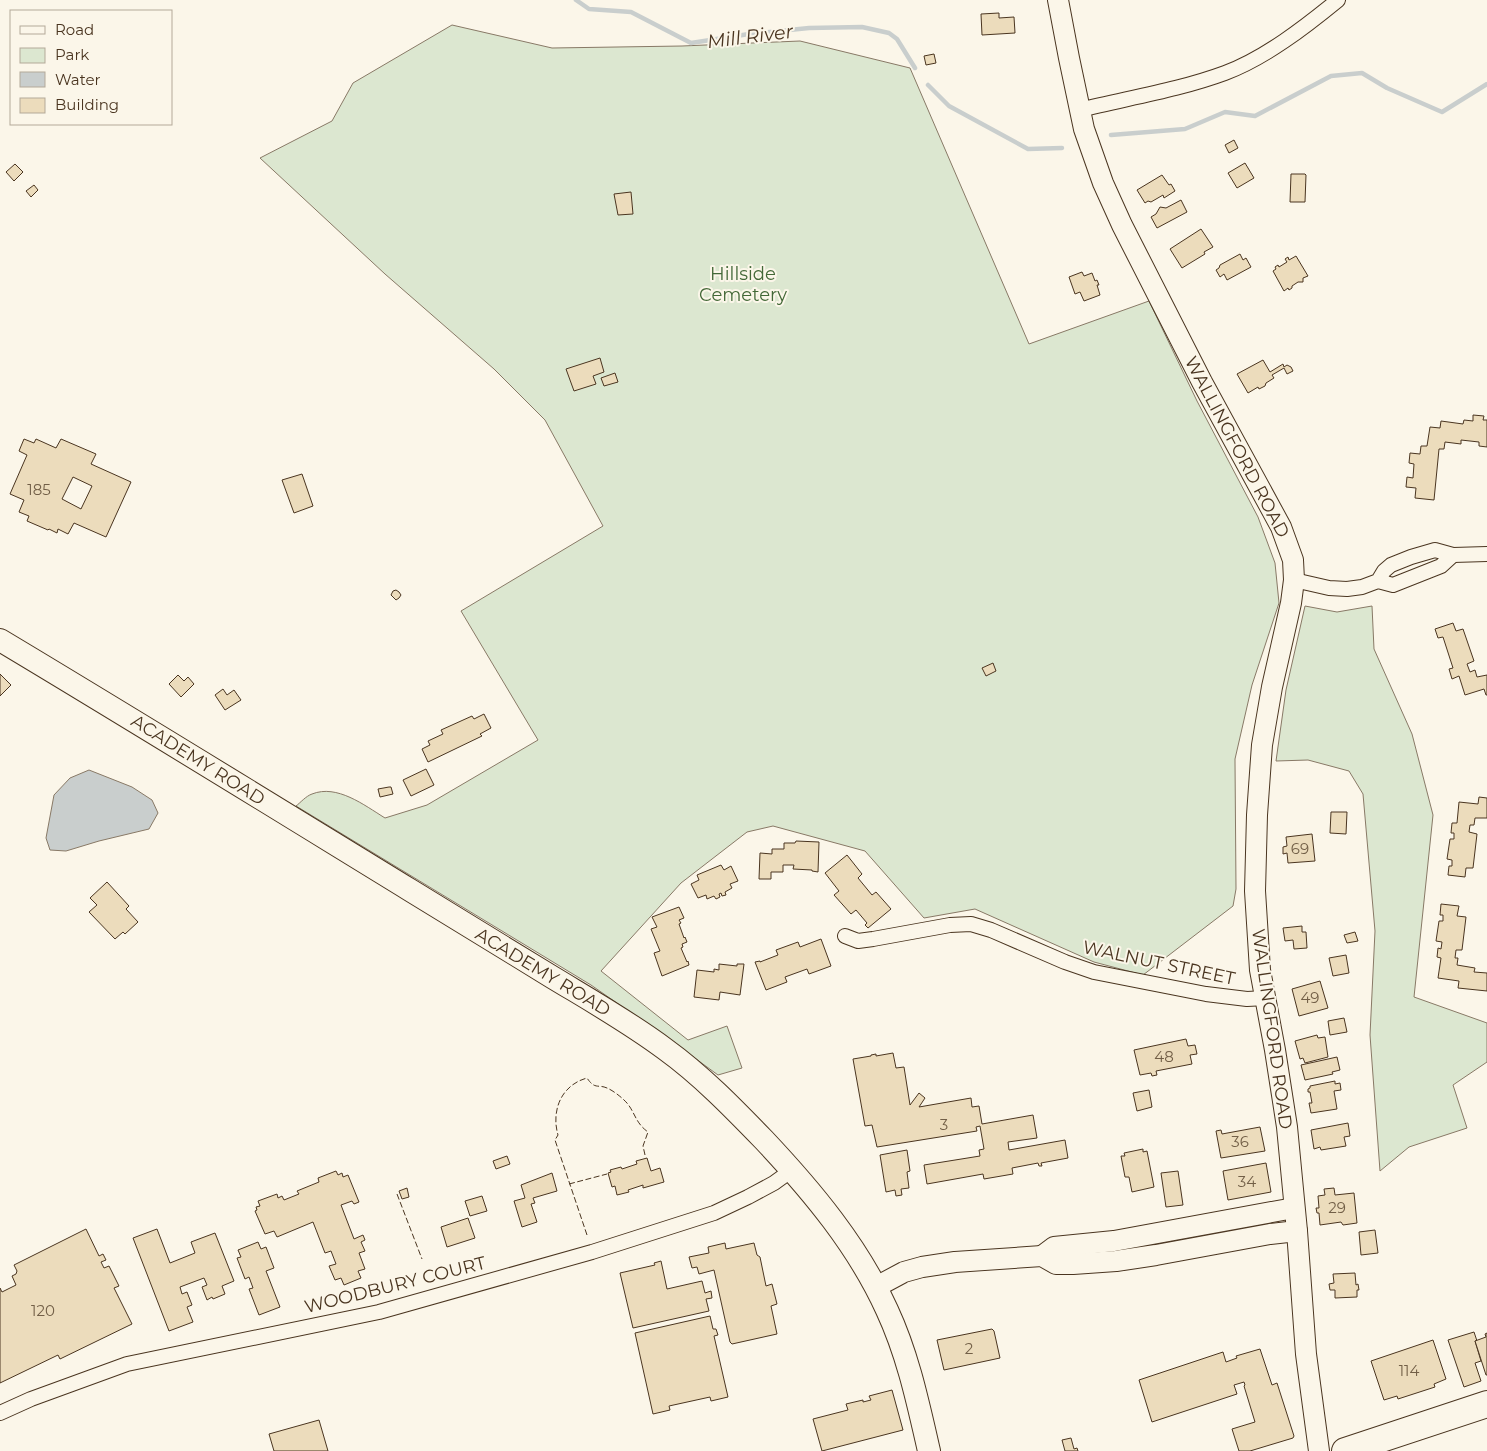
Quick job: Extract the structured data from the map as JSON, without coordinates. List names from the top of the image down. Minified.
{"streets":{"main road":["ACADEMY ROAD"],"street":["WALLINGFORD ROAD","WALNUT STREET","WOODBURY COURT"]},"crossings":[["WALLINGFORD ROAD","WALNUT STREET"],["ACADEMY ROAD","WOODBURY COURT"]],"water":["Mill River"],"parks":["Hillside Cemetery"],"house_numbers":["185","69","49","48","3","36","34","29","120","2","114"],"legend":["Road","Park","Water","Building"]}
